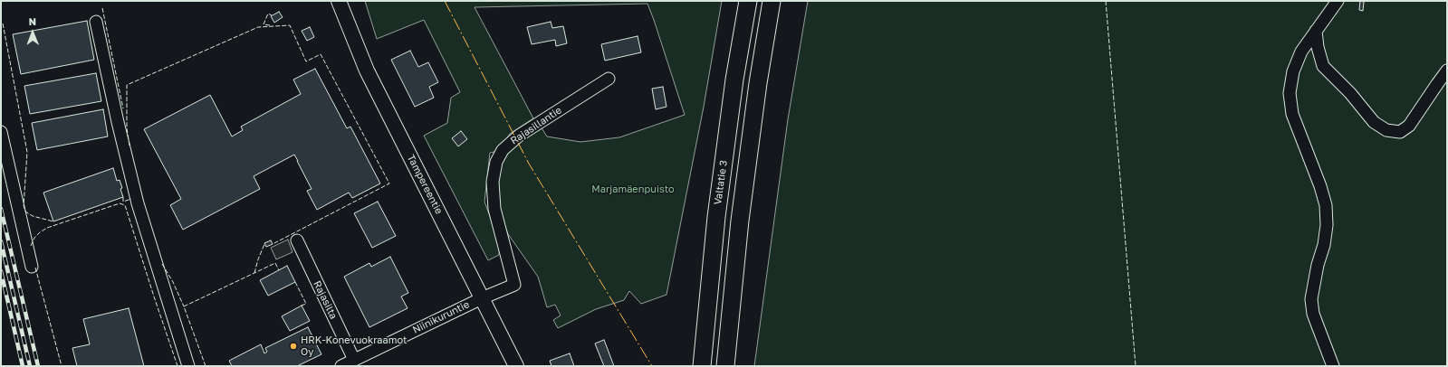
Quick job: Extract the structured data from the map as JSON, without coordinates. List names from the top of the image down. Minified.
{"streets":{"highway":["Valtatie 3"],"main road":["Tampereentie"],"street":["Rajasillantie","Rajasilta","Niinikuruntie"]},"crossings":[["Rajasillantie","Tampereentie"],["Rajasillantie","Niinikuruntie"],["Tampereentie","Niinikuruntie"],["Rajasilta","Niinikuruntie"]],"parks":["Marjamäenpuisto"],"places":["HRK-Konevuokraamot Oy"],"north":"top"}
